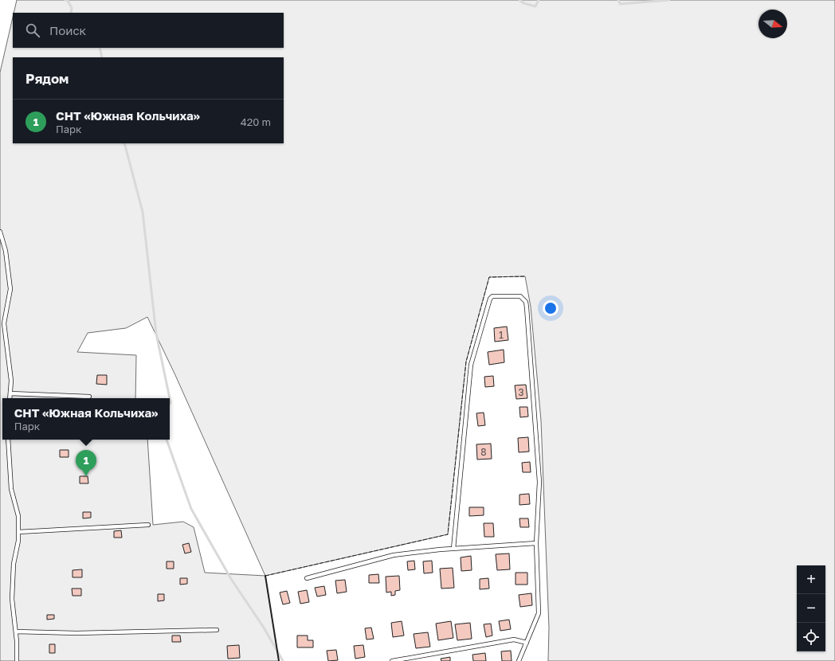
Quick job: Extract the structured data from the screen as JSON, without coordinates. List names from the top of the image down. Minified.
{"house_numbers":["1","3","8"],"north":"right","page":{"search":"Поиск","heading":"Рядом","list":[{"mark":"1","name":"СНТ «Южная Кольчиха»","note":"Парк","value":"420 m"}],"popup":["СНТ «Южная Кольчиха»","Парк"],"pins":"1","map_buttons":["+","−"]}}
